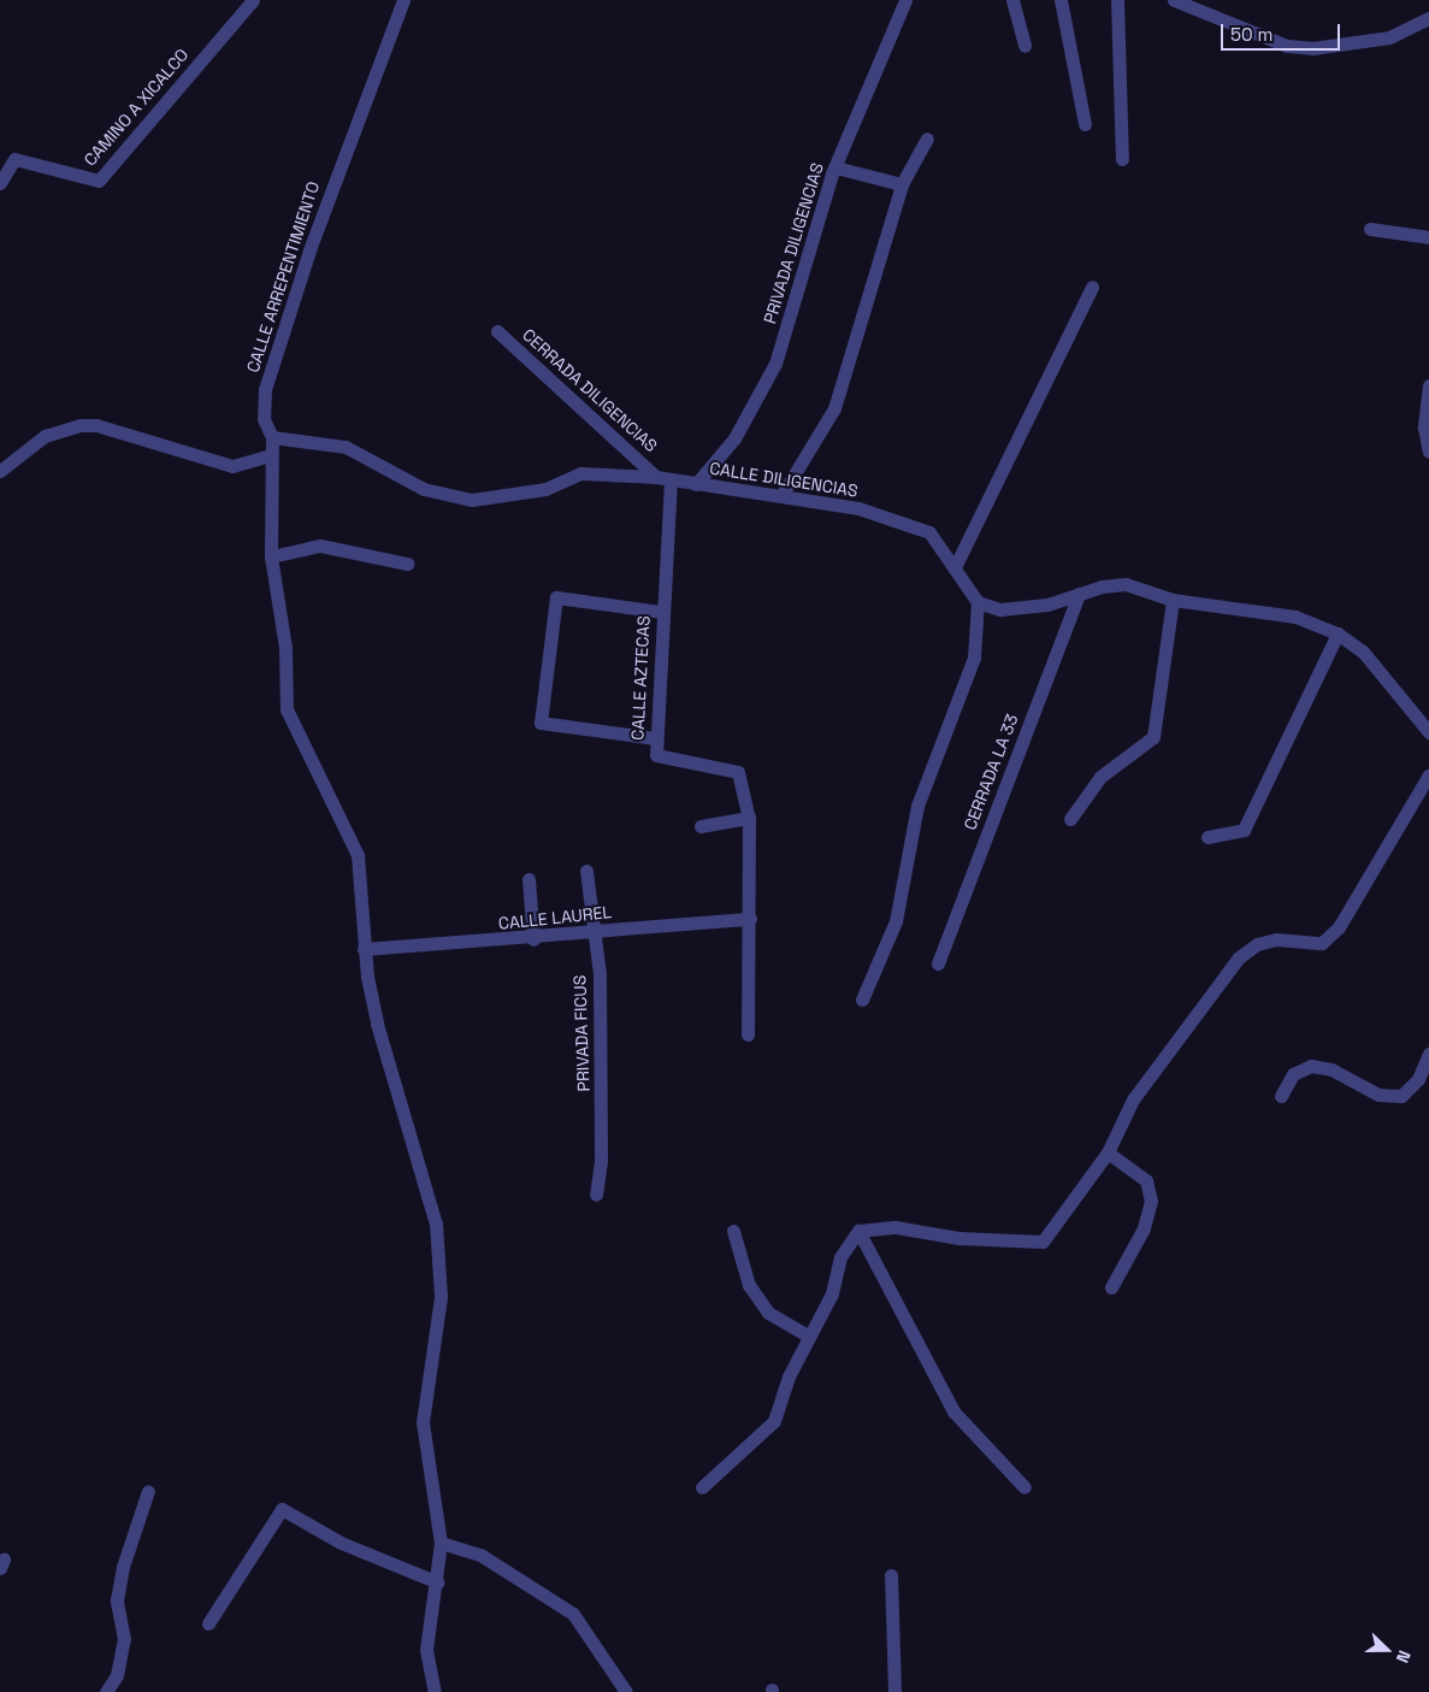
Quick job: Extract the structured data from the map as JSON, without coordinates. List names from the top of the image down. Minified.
{"streets":{"street":["CAMINO A XICALCO","PRIVADA DILIGENCIAS","CALLE ARREPENTIMIENTO","CERRADA DILIGENCIAS","CALLE DILIGENCIAS","CALLE AZTECAS","CERRADA LA 33","CALLE LAUREL","PRIVADA FICUS"]},"crossings":[["PRIVADA DILIGENCIAS","CALLE DILIGENCIAS"],["CALLE ARREPENTIMIENTO","CALLE DILIGENCIAS"],["CALLE ARREPENTIMIENTO","CALLE LAUREL"],["CERRADA DILIGENCIAS","CALLE DILIGENCIAS"],["CALLE DILIGENCIAS","CALLE AZTECAS"],["CALLE AZTECAS","CALLE LAUREL"],["CALLE LAUREL","PRIVADA FICUS"]],"scale_bar":"50 m","north":"right"}
